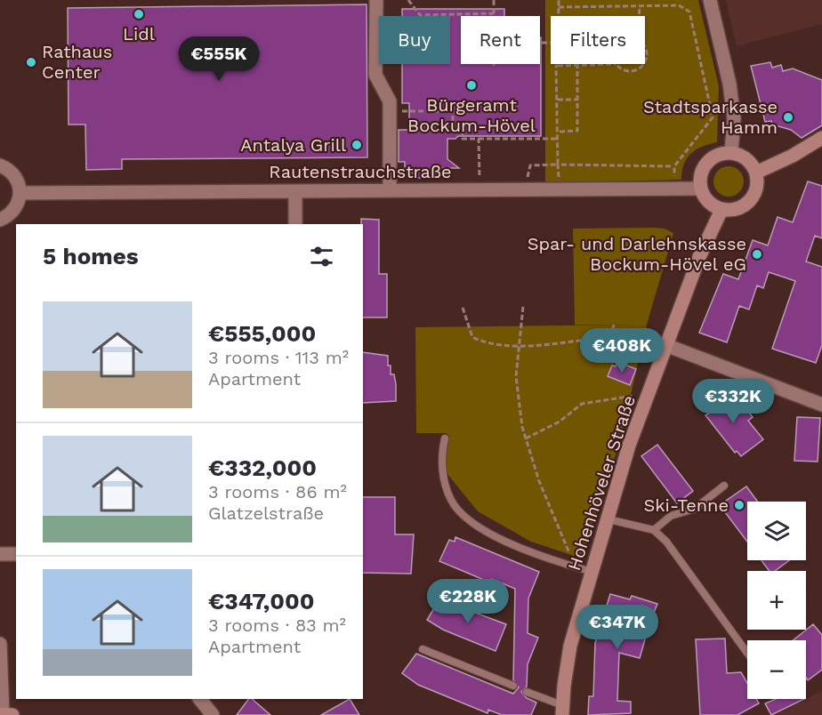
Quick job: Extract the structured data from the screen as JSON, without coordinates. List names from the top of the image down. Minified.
{"streets":{"street":["Rautenstrauchstraße","Hohenhöveler Straße"]},"crossings":[["Rautenstrauchstraße","Hohenhöveler Straße"]],"places":["Lidl","Rathaus Center","Bürgeramt Bockum-Hövel","Stadtsparkasse Hamm","Antalya Grill","Spar- und Darlehnskasse Bockum-Hövel eG","Ski-Tenne"],"page":{"chip":["Buy","Rent","Filters"],"price":["€555K","€408K","€332K","€228K","€347K"],"heading":"5 homes","list":[{"name":"€555,000","note":"3 rooms · 113 m² · Apartment"},{"name":"€332,000","note":"3 rooms · 86 m² · Glatzelstraße"},{"name":"€347,000","note":"3 rooms · 83 m² · Apartment"}],"map_buttons":["+","−"]}}
